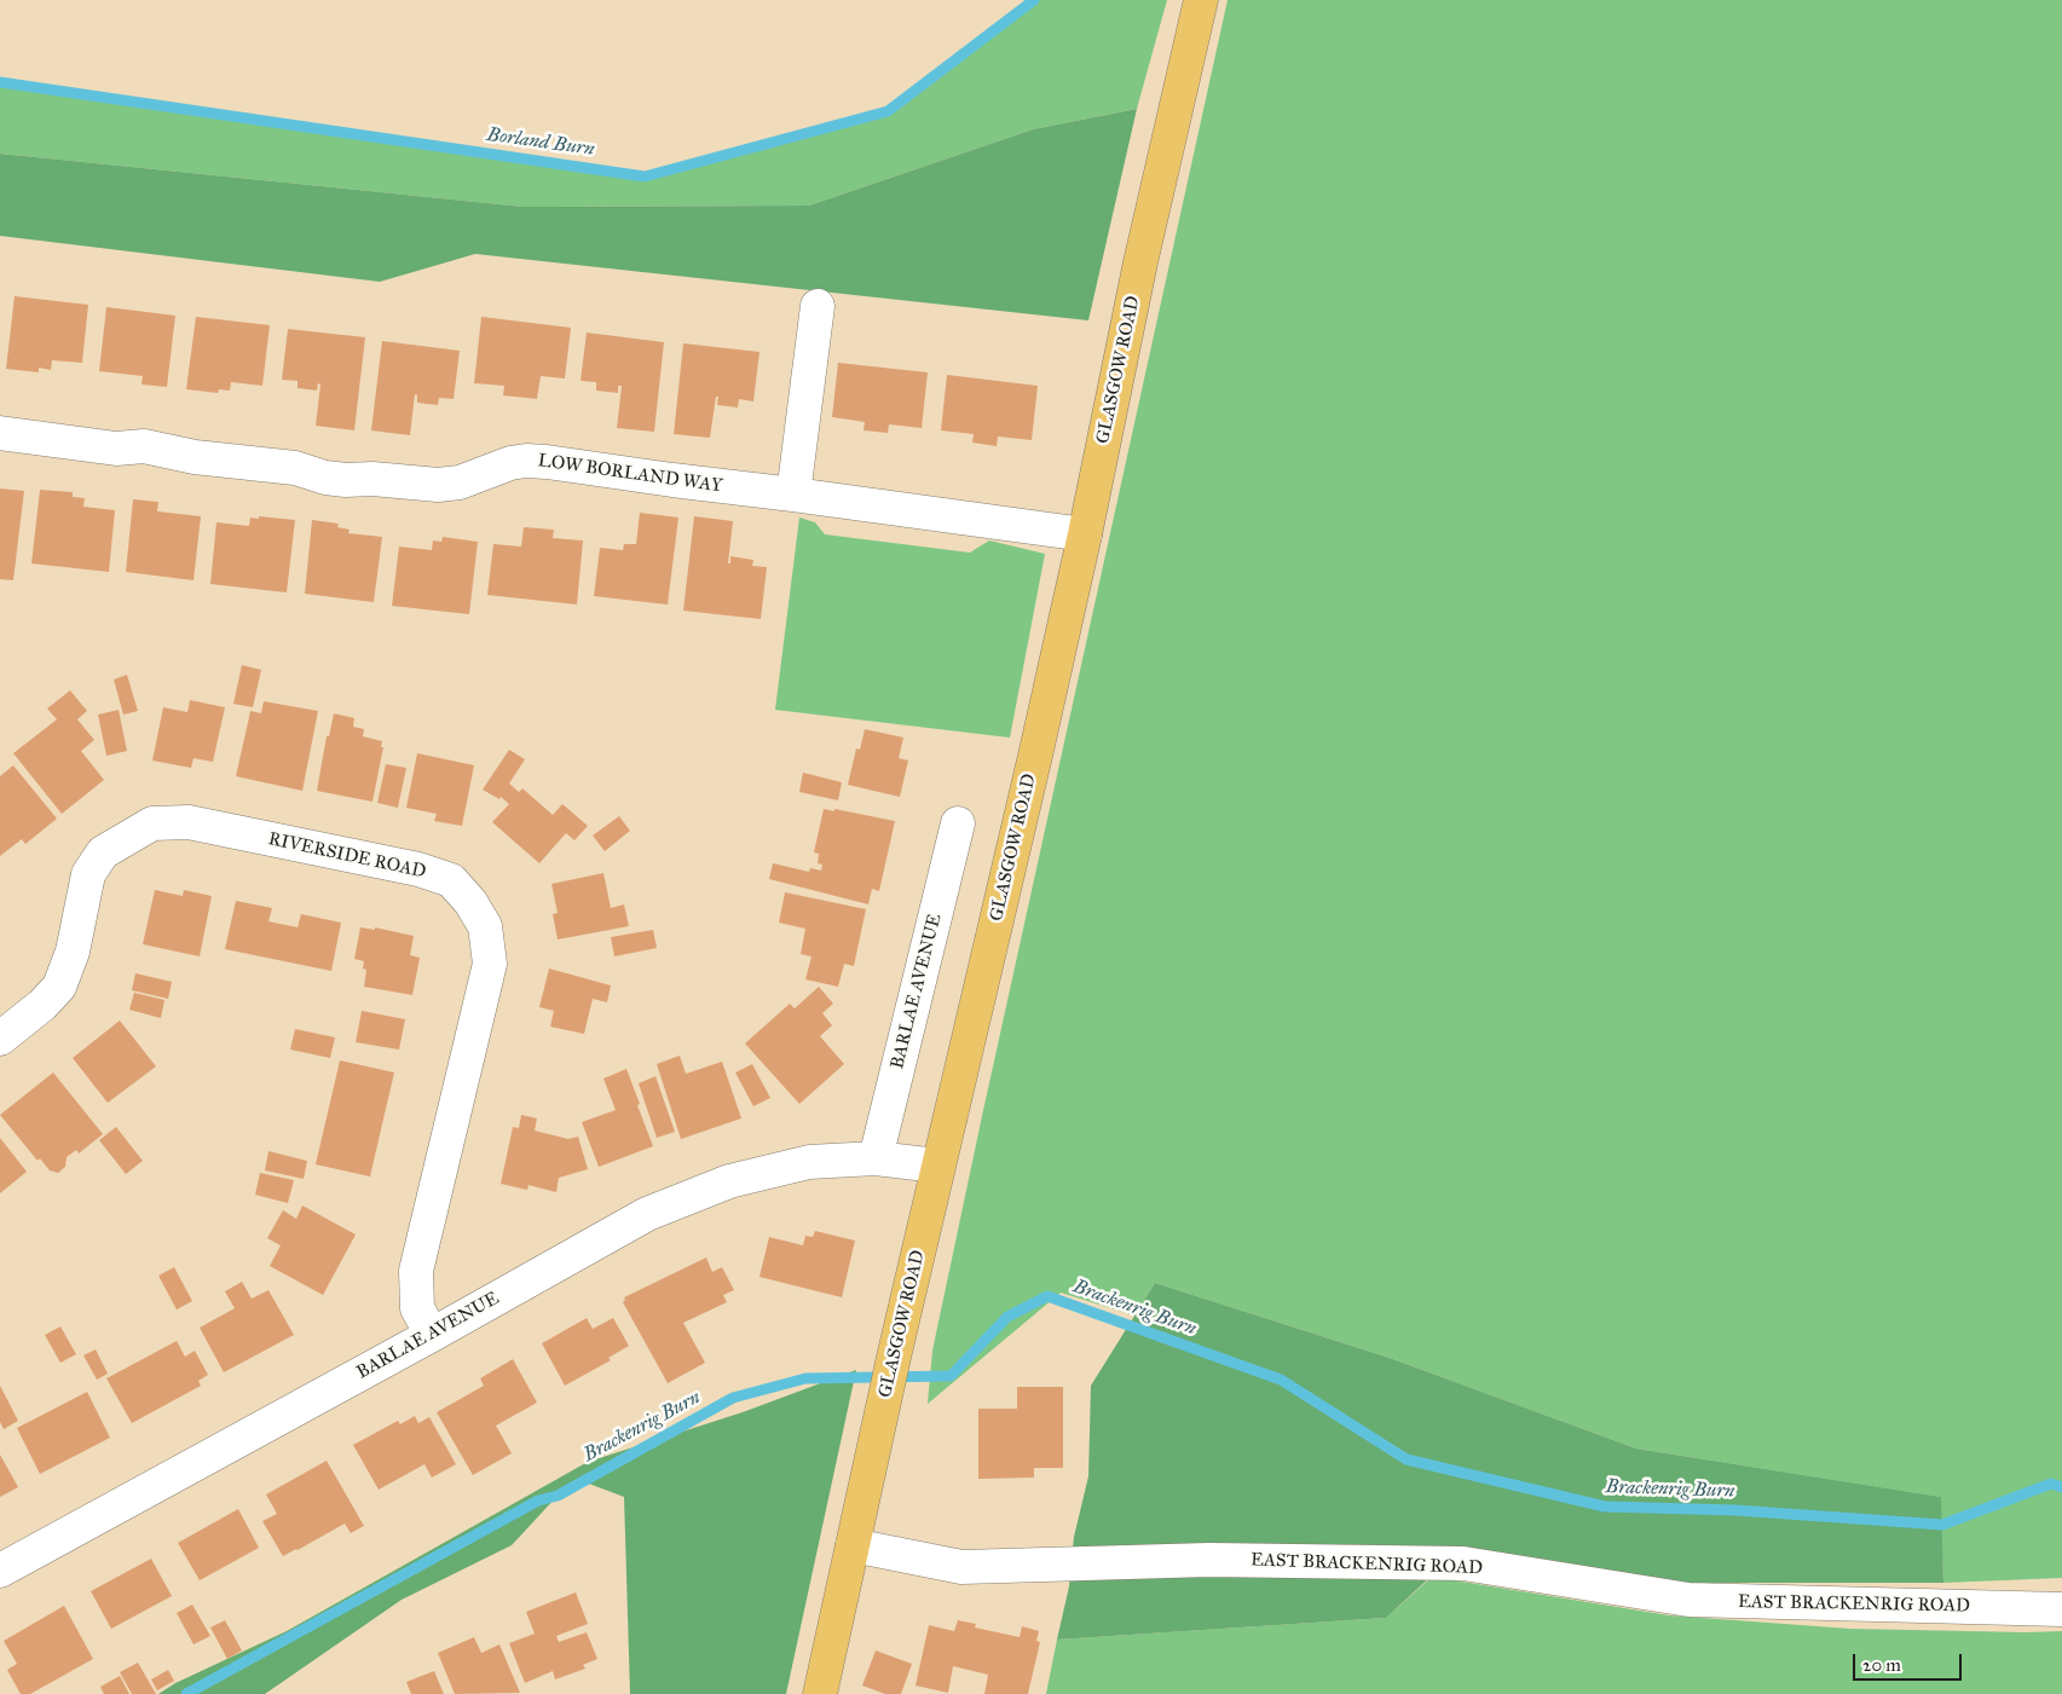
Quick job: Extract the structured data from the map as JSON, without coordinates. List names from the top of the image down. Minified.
{"streets":{"main road":["GLASGOW ROAD"],"street":["LOW BORLAND WAY","RIVERSIDE ROAD","BARLAE AVENUE","EAST BRACKENRIG ROAD"]},"crossings":[["GLASGOW ROAD","LOW BORLAND WAY"],["GLASGOW ROAD","BARLAE AVENUE"],["GLASGOW ROAD","EAST BRACKENRIG ROAD"],["RIVERSIDE ROAD","BARLAE AVENUE"]],"water":["Borland Burn","Brackenrig Burn"],"scale_bar":"20 m"}
